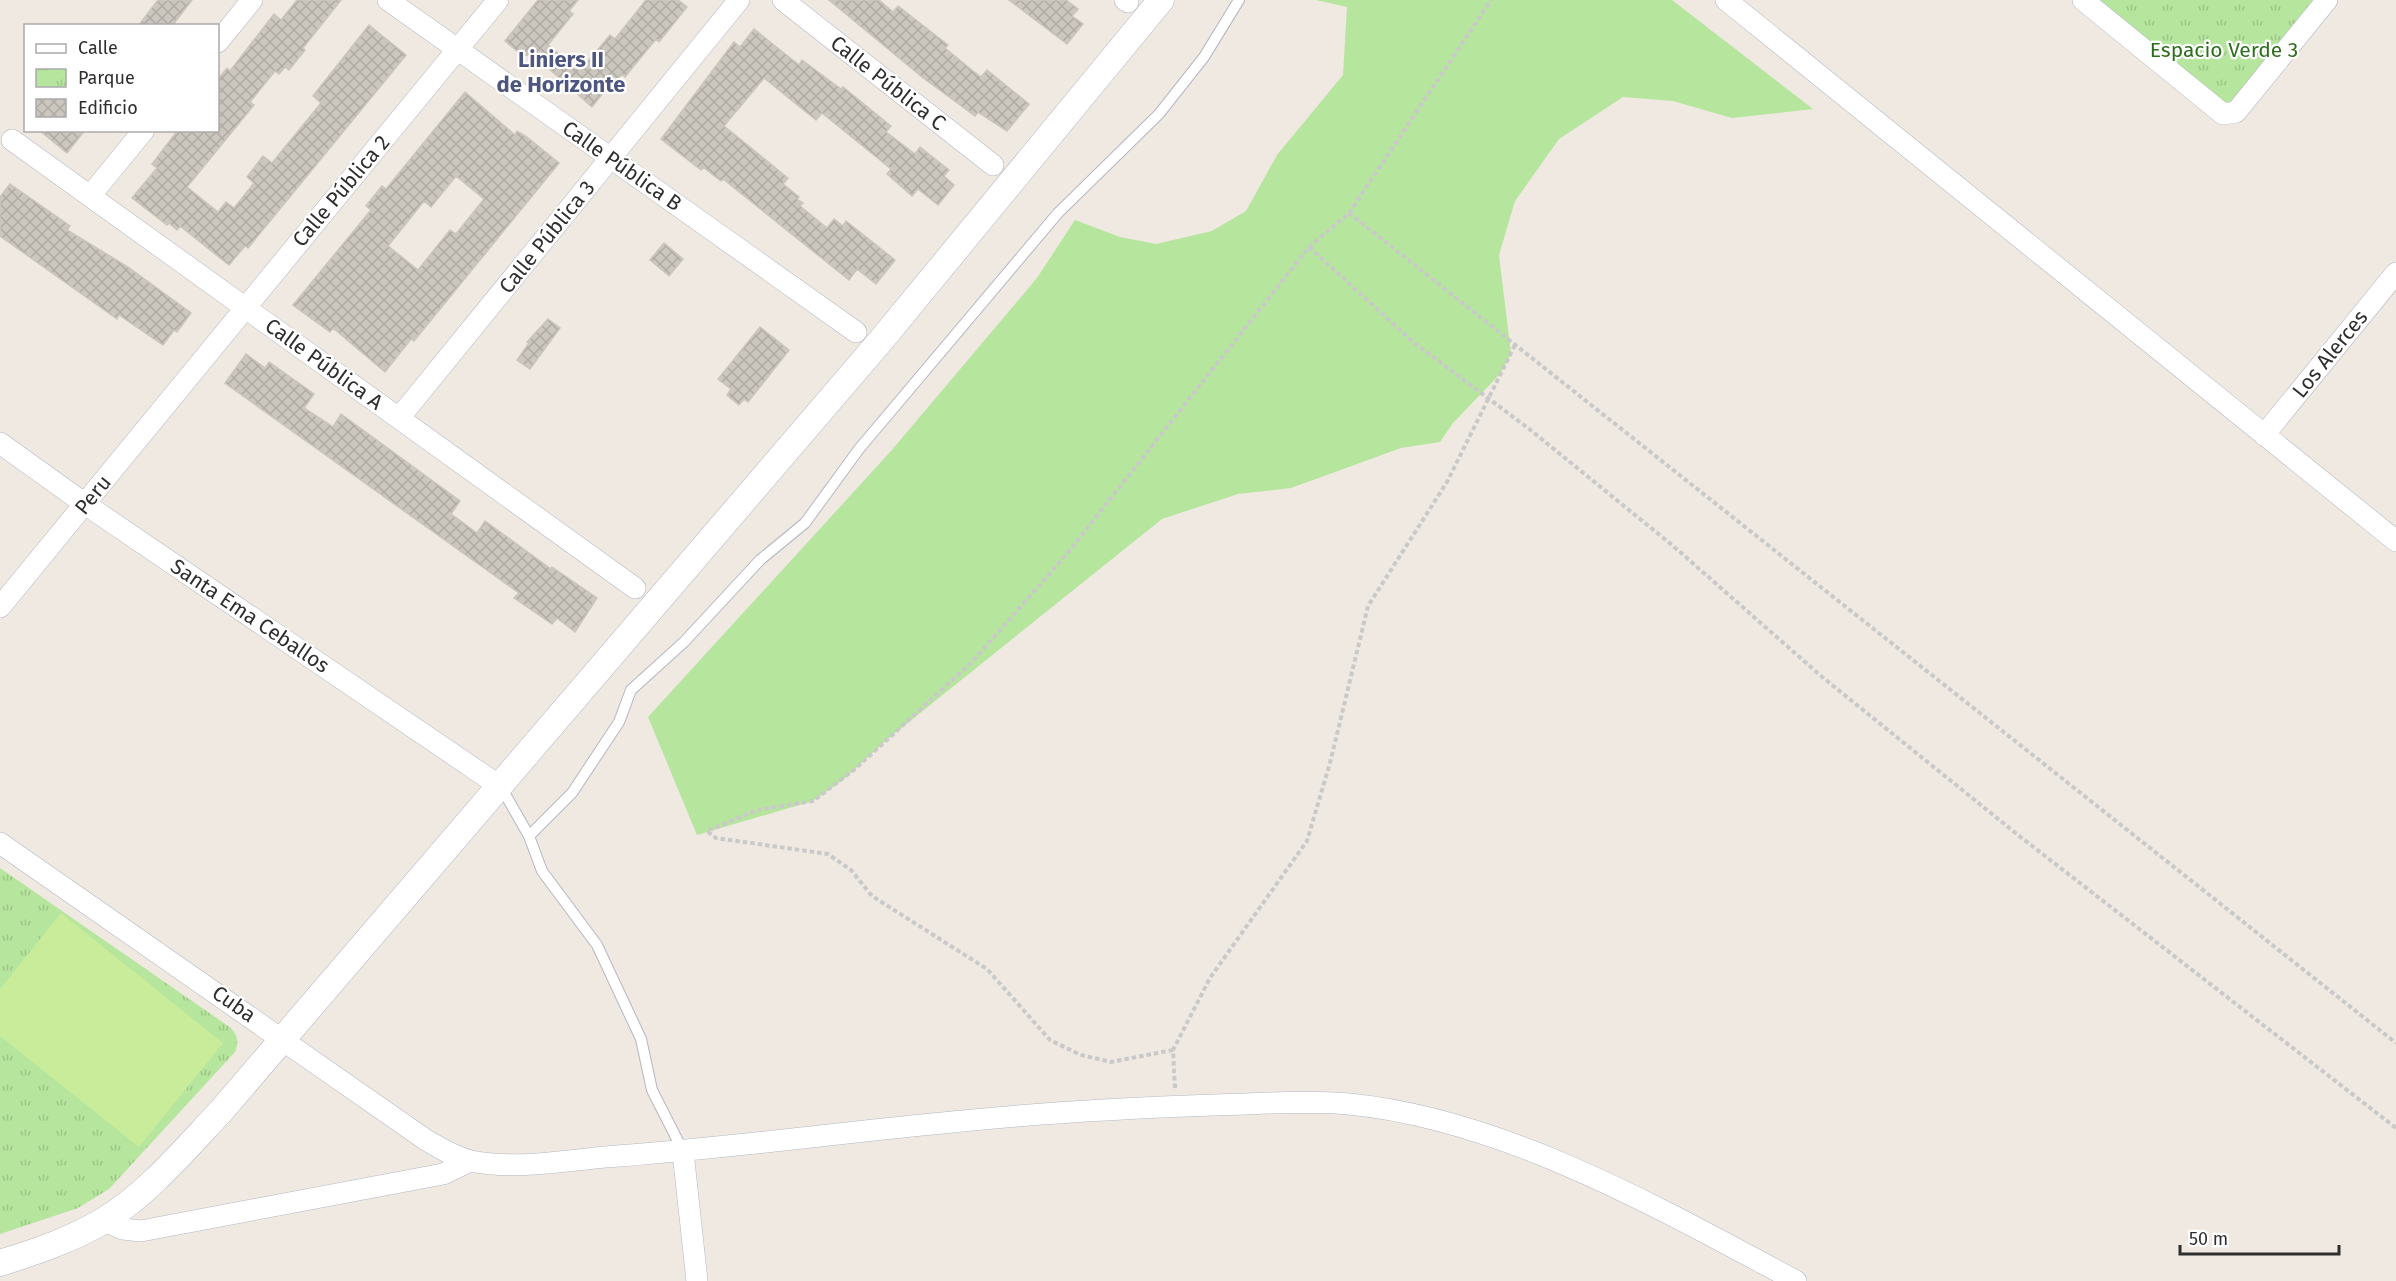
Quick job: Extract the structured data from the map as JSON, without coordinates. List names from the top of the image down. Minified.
{"streets":{"street":["Calle Pública C","Calle Pública B","Calle Pública 2","Calle Pública 3","Los Alerces","Calle Pública A","Peru","Santa Ema Ceballos","Cuba"]},"crossings":[["Calle Pública B","Calle Pública 2"],["Calle Pública B","Calle Pública 3"],["Calle Pública 2","Calle Pública A"],["Calle Pública 2","Peru"],["Calle Pública 3","Calle Pública A"],["Peru","Santa Ema Ceballos"]],"districts":["Liniers II de Horizonte"],"parks":["Espacio Verde 3"],"legend":["Calle","Parque","Edificio"],"scale_bar":"50 m"}
